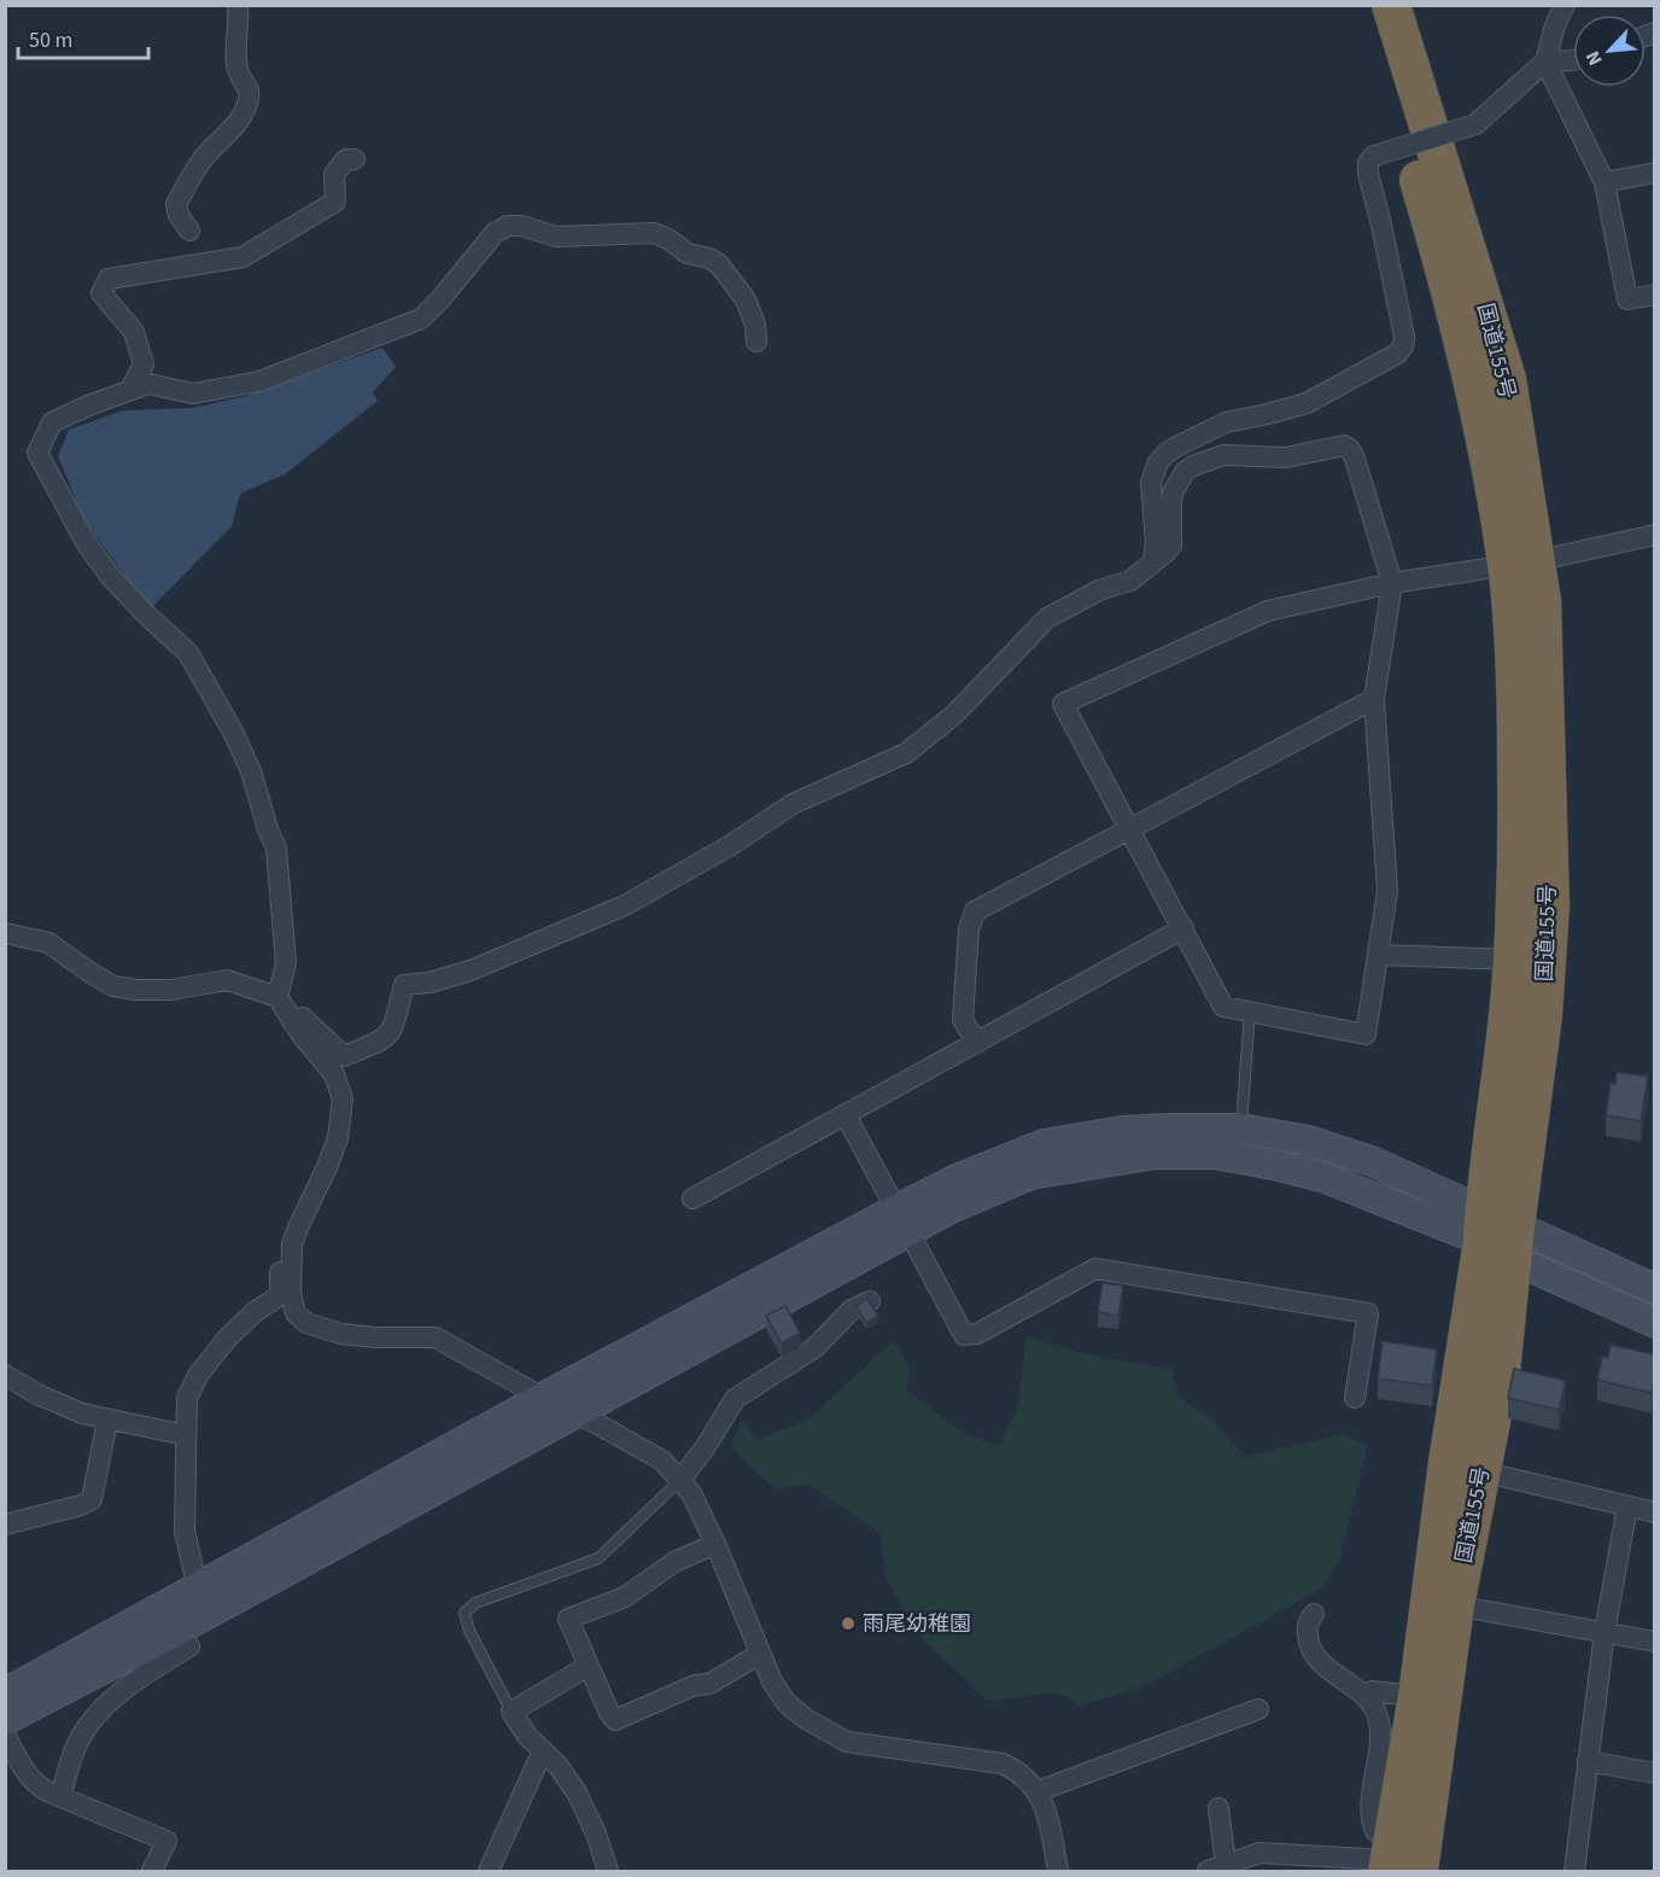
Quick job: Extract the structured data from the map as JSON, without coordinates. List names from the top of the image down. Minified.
{"streets":{"highway":["国道155号"]},"places":["雨尾幼稚園"],"scale_bar":"50 m","north":"bottom left"}
